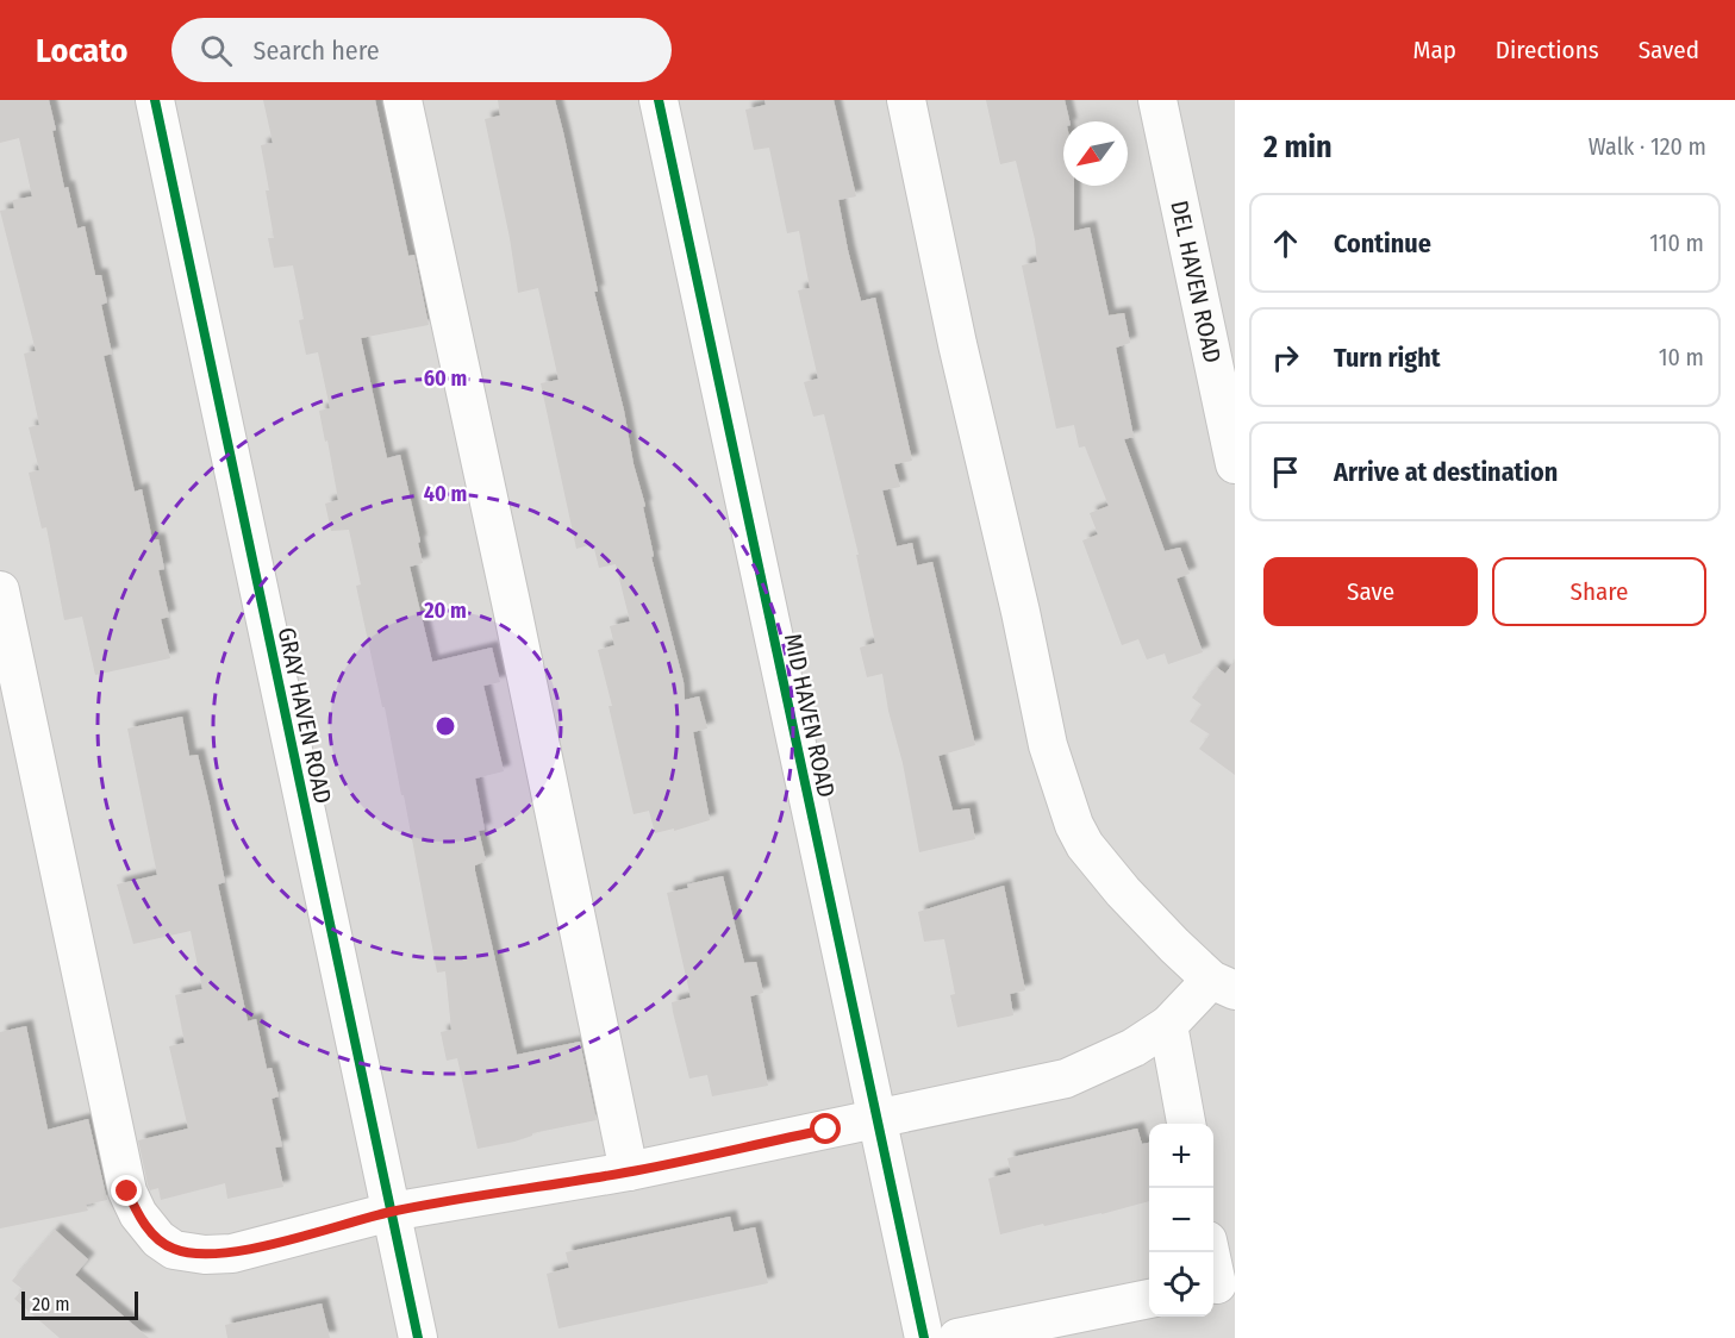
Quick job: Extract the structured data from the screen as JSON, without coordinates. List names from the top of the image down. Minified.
{"streets":{"street":["DEL HAVEN ROAD","GRAY HAVEN ROAD","MID HAVEN ROAD"]},"scale_bar":"20 m","north":"bottom left","page":{"header":"Locato","search":"Search here","nav":["Map","Directions","Saved"],"heading":["2 min","Walk · 120 m"],"list":[["Continue","110 m"],["Turn right","10 m"],"Arrive at destination"],"buttons":["Save","Share"],"map_buttons":["+","−"],"scale":"20 m"},"rings":["60 m","40 m","20 m"]}
